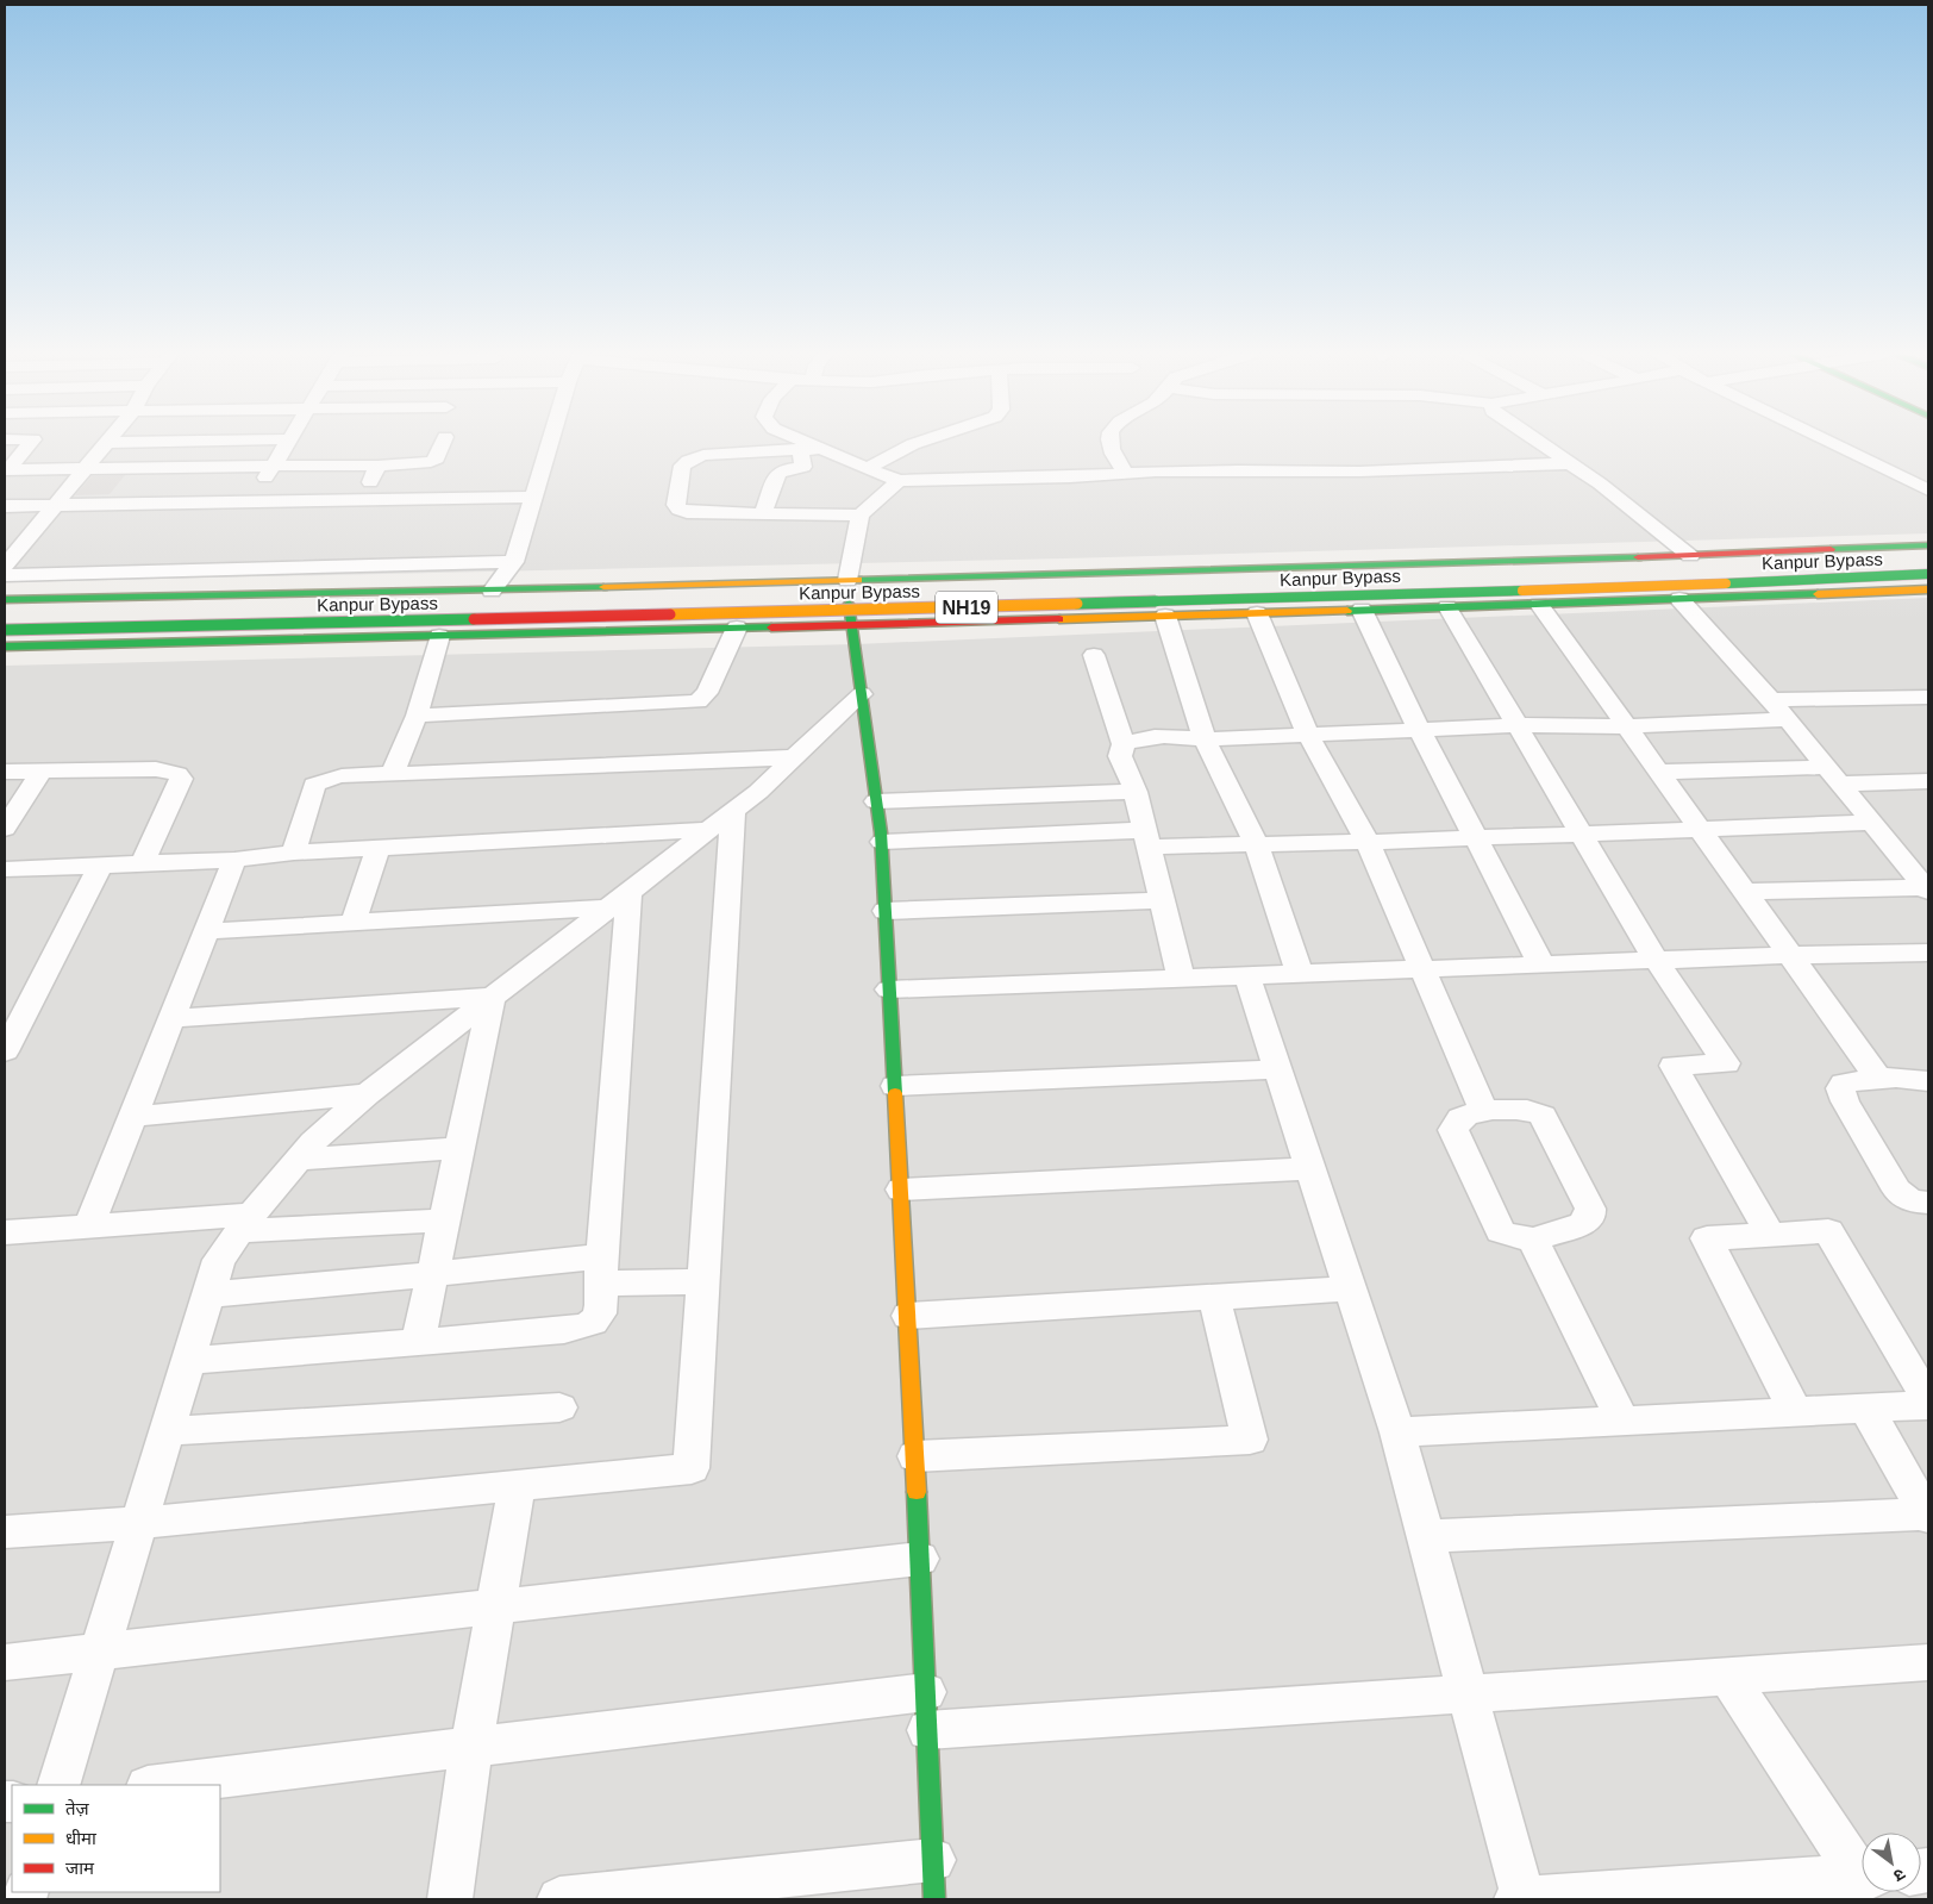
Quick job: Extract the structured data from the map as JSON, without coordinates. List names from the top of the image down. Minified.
{"streets":{"main road":["Kanpur Bypass","NH19"]},"legend":["तेज़","धीमा","जाम"],"north":"bottom right"}
